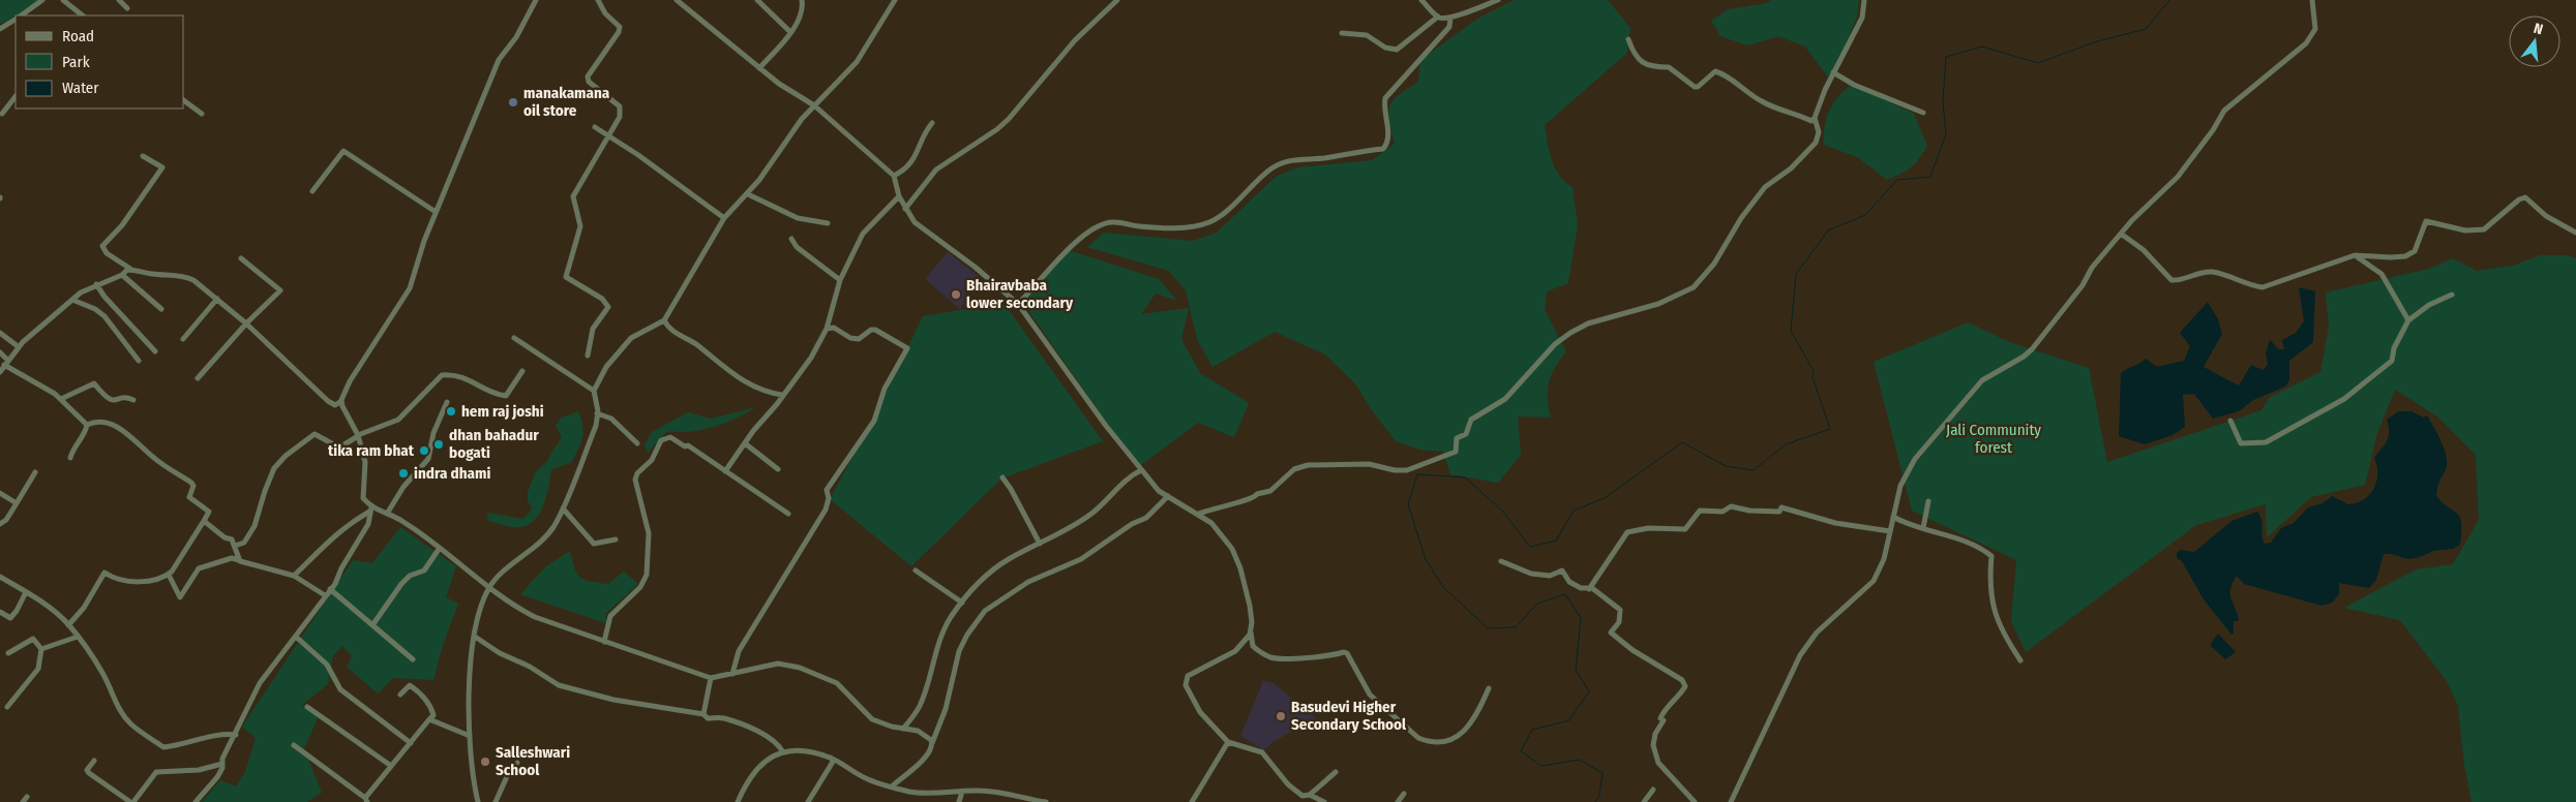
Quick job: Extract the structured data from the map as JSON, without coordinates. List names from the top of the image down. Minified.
{"parks":["Jali Community forest"],"places":["manakamana oil store","Bhairavbaba lower secondary","hem raj joshi","dhan bahadur bogati","tika ram bhat","indra dhami","Basudevi Higher Secondary School","Salleshwari School"],"legend":["Road","Park","Water"],"north":"top"}
